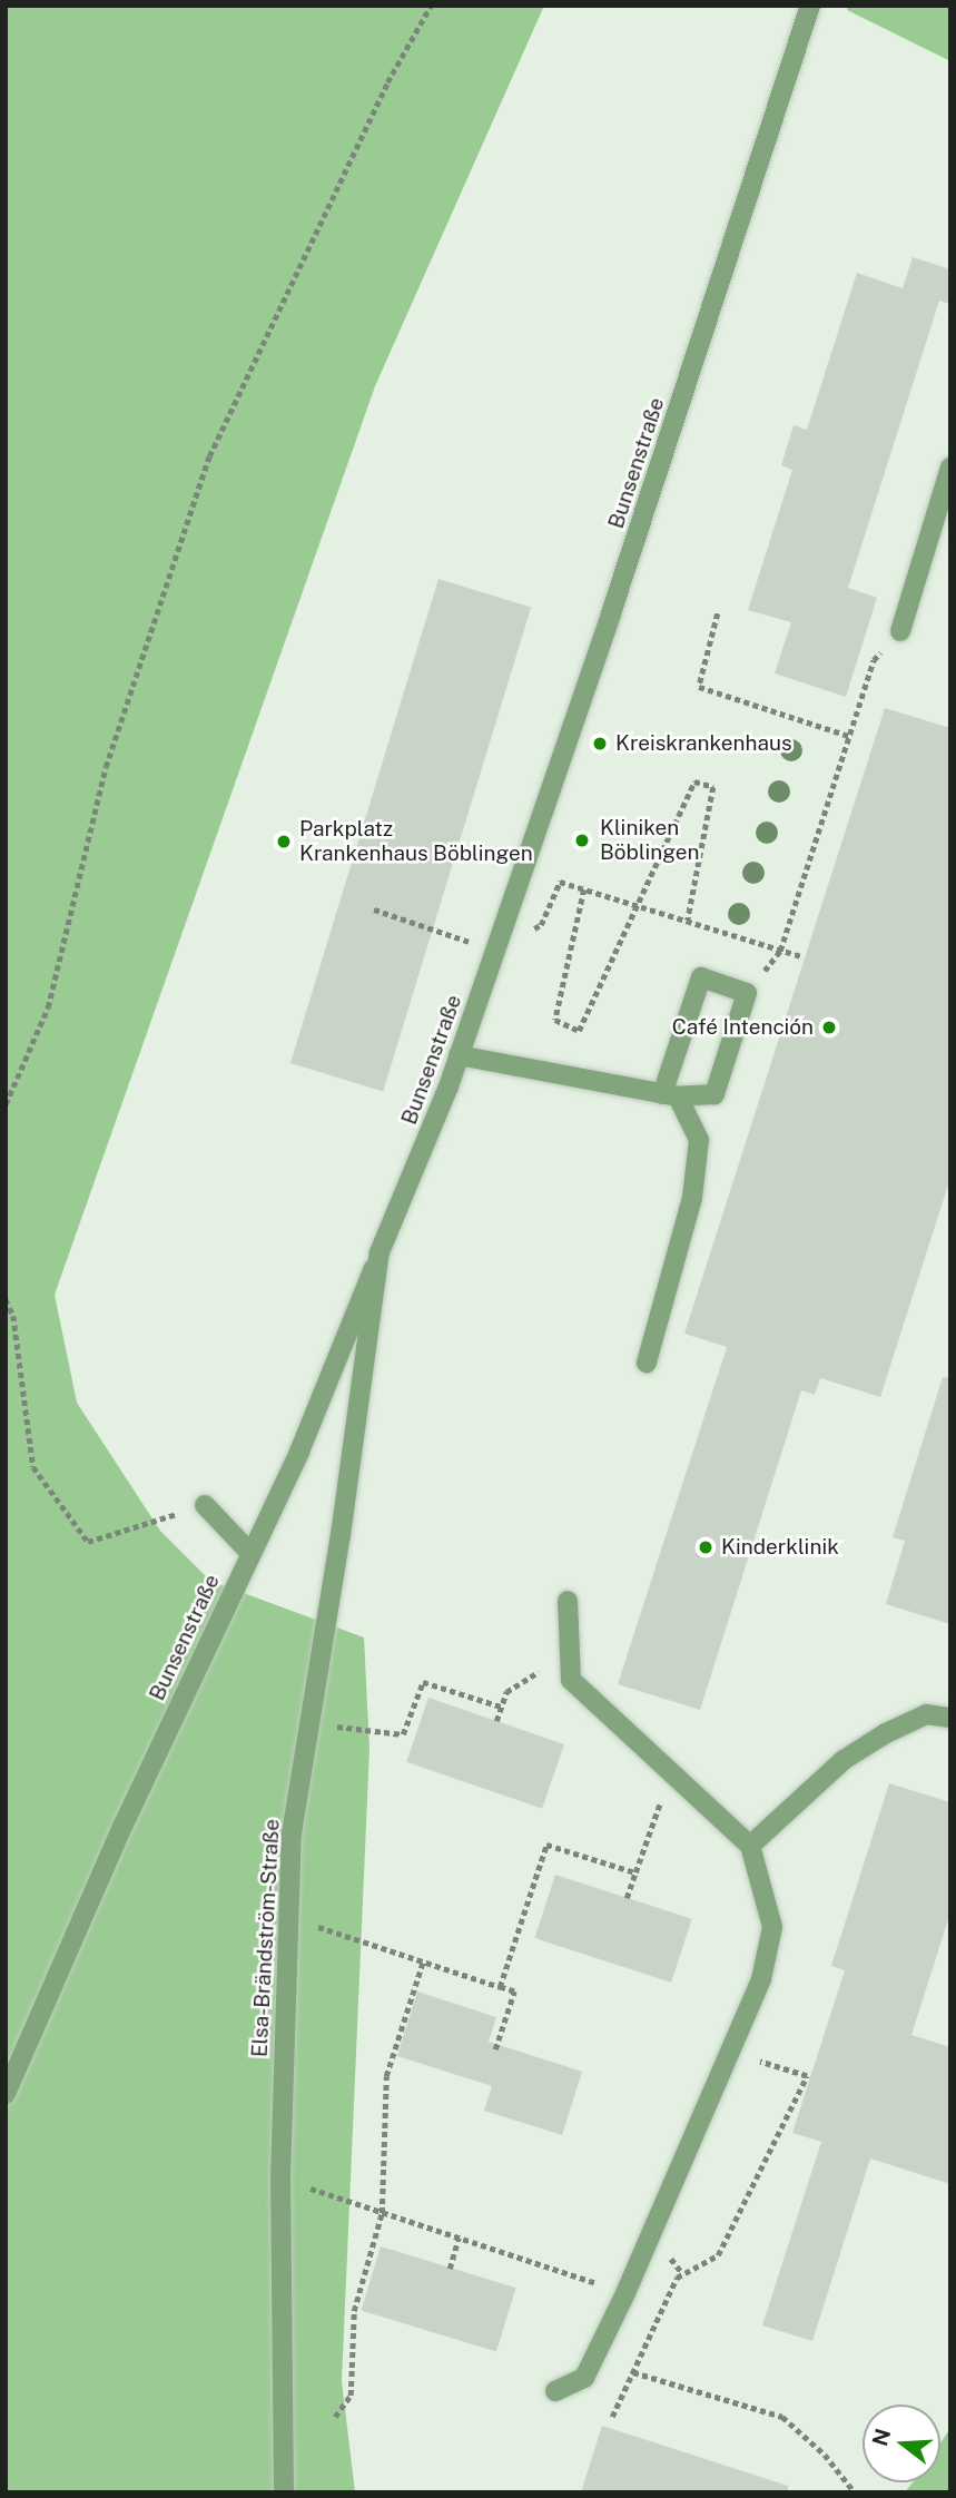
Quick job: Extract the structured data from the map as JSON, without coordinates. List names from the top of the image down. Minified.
{"streets":{"street":["Bunsenstraße","Elsa-Brändström-Straße"]},"crossings":[["Bunsenstraße","Elsa-Brändström-Straße"]],"places":["Kreiskrankenhaus","Kliniken Böblingen","Parkplatz Krankenhaus Böblingen","Café Intención","Kinderklinik"],"north":"left"}
